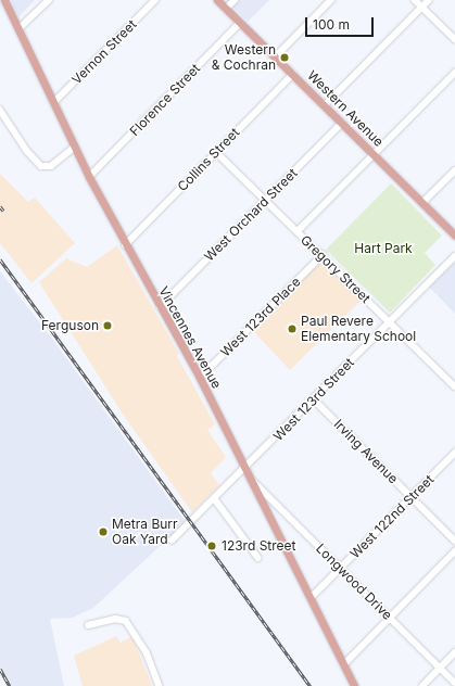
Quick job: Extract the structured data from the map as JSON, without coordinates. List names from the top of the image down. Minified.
{"streets":{"main road":["Western Avenue","Vincennes Avenue"],"street":["Vernon Street","Florence Street","Collins Street","West Orchard Street","Gregory Street","West 123rd Place","West 123rd Street","Irving Avenue","West 122nd Street","Longwood Drive"]},"crossings":[["Vernon Street","Vincennes Avenue"],["Florence Street","Western Avenue"],["Florence Street","Vincennes Avenue"],["Western Avenue","Collins Street"],["Western Avenue","West Orchard Street"],["Collins Street","Gregory Street"],["Collins Street","Vincennes Avenue"],["West Orchard Street","Gregory Street"],["West Orchard Street","Vincennes Avenue"],["Gregory Street","West 123rd Place"],["Gregory Street","West 123rd Street"],["West 123rd Place","Vincennes Avenue"],["Vincennes Avenue","West 123rd Street"],["Vincennes Avenue","West 122nd Street"],["Vincennes Avenue","Longwood Drive"],["West 123rd Street","Irving Avenue"],["Irving Avenue","West 122nd Street"],["West 122nd Street","Longwood Drive"]],"parks":["Hart Park"],"places":["Western & Cochran","Ferguson","Paul Revere Elementary School","Metra Burr Oak Yard","123rd Street"],"scale_bar":"100 m"}
